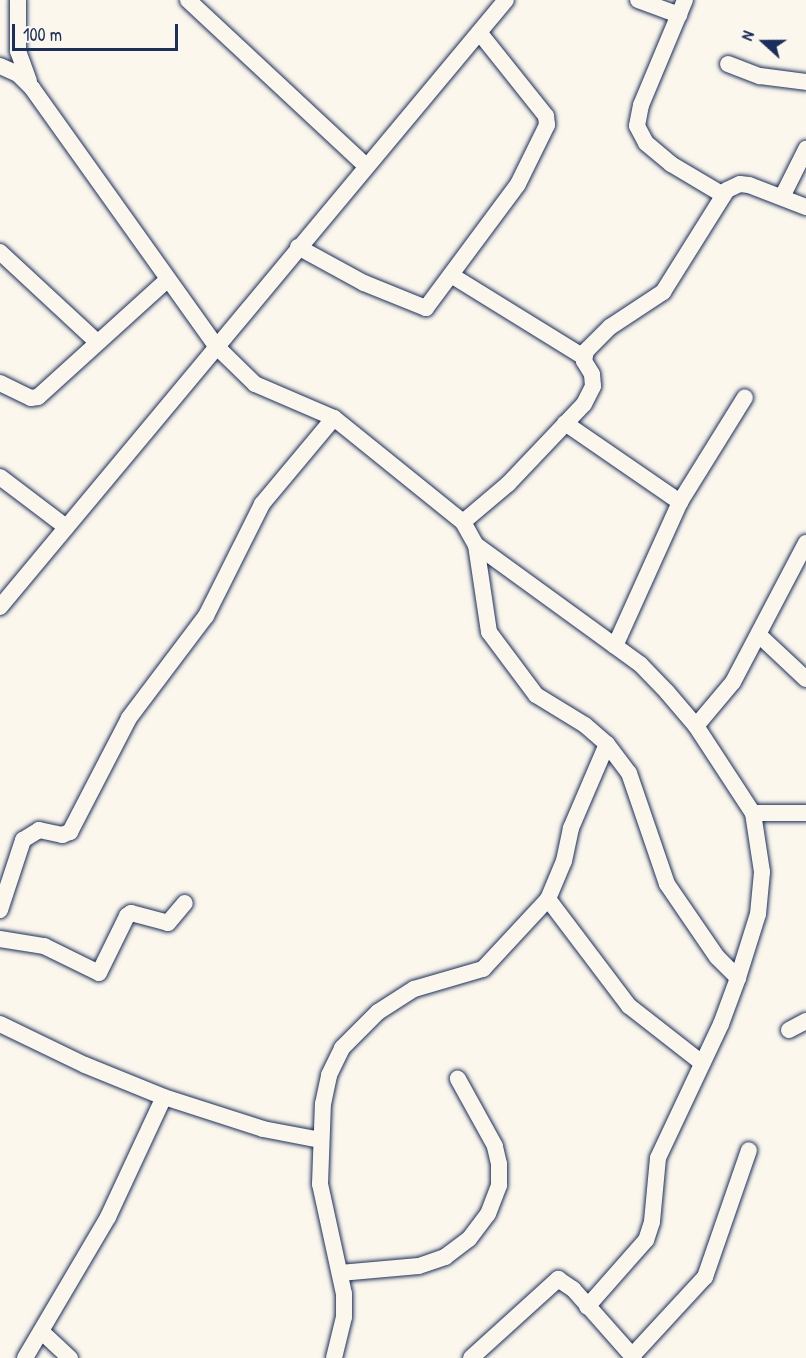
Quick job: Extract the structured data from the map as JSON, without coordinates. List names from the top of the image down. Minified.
{"scale_bar":"100 m","north":"left"}
